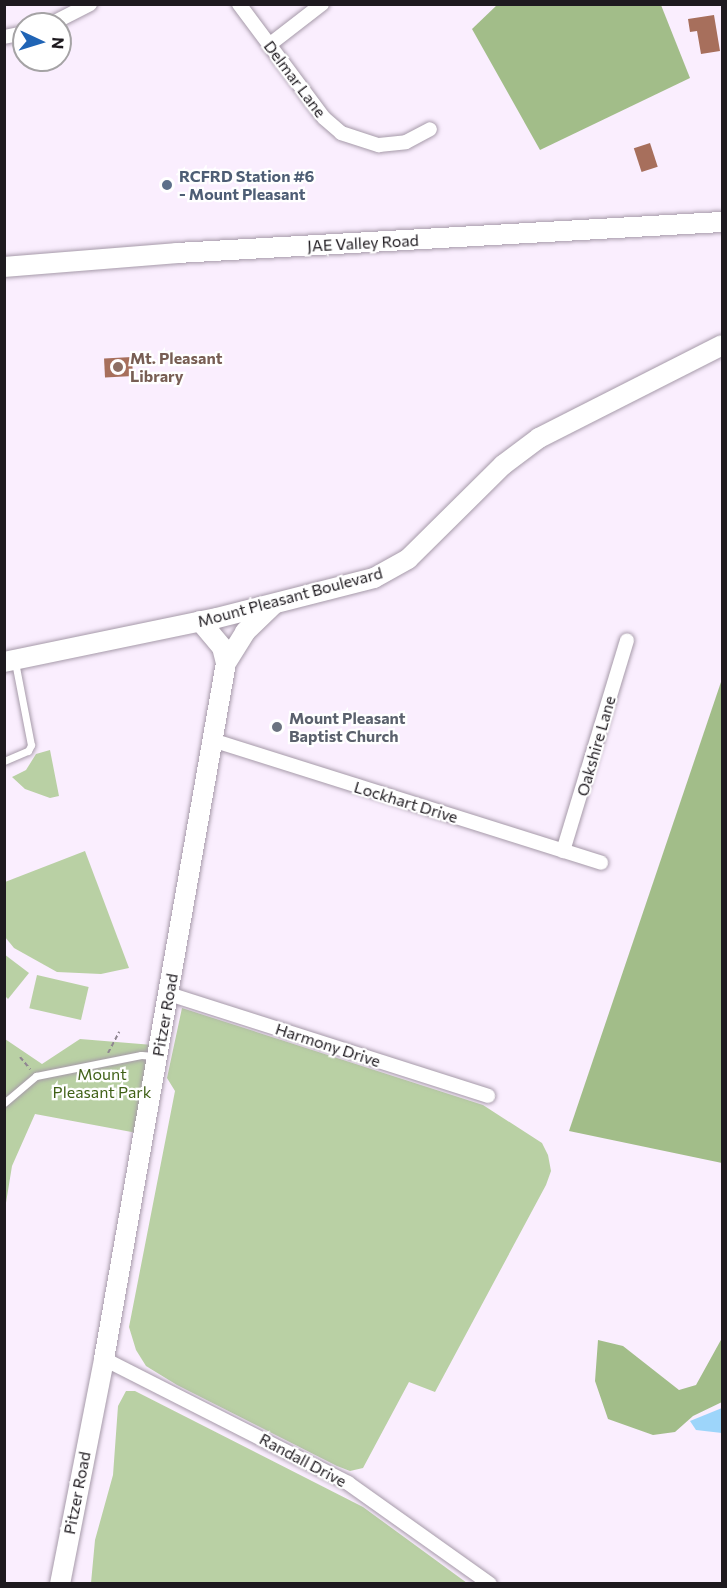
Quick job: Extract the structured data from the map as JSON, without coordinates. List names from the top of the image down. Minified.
{"streets":{"street":["Delmar Lane","JAE Valley Road","Mount Pleasant Boulevard","Oakshire Lane","Lockhart Drive","Pitzer Road","Harmony Drive","Randall Drive"]},"crossings":[["Mount Pleasant Boulevard","Pitzer Road"],["Oakshire Lane","Lockhart Drive"],["Lockhart Drive","Pitzer Road"],["Pitzer Road","Harmony Drive"],["Pitzer Road","Randall Drive"]],"parks":["Mount Pleasant Park"],"places":["RCFRD Station #6 - Mount Pleasant","Mt. Pleasant Library","Mount Pleasant Baptist Church"],"north":"right"}
